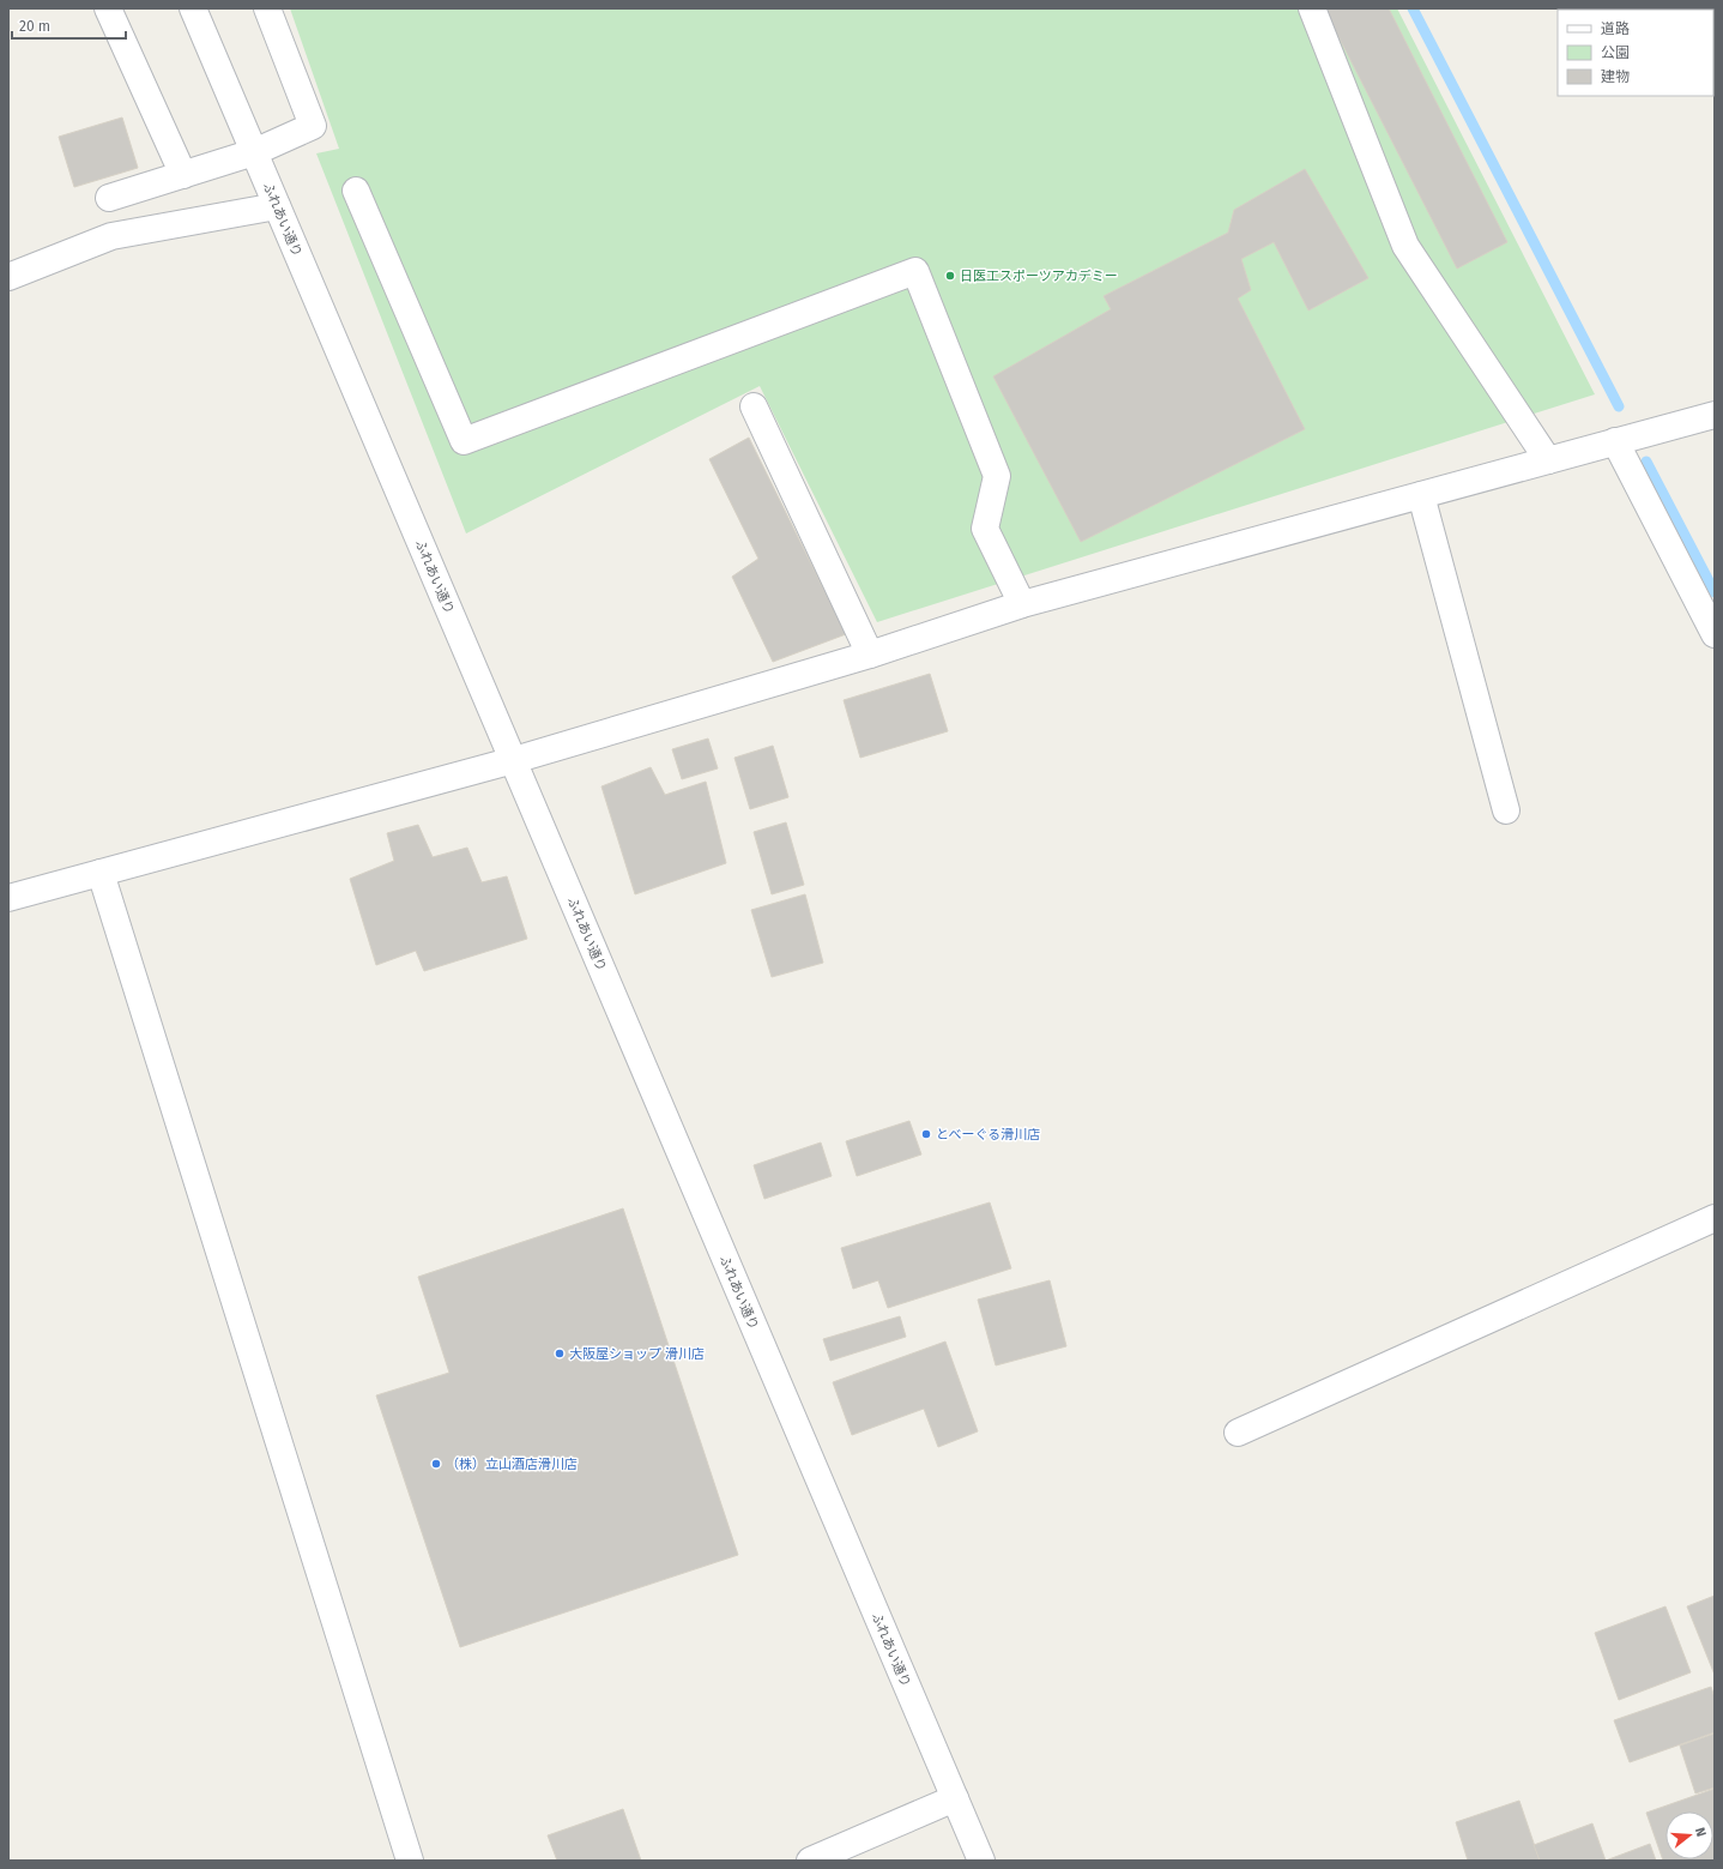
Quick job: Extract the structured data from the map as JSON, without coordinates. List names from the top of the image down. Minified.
{"streets":{"street":["ふれあい通り"]},"places":["日医工スポーツアカデミー","とべーぐる滑川店","大阪屋ショップ 滑川店","（株）立山酒店滑川店"],"legend":["道路","公園","建物"],"scale_bar":"20 m","north":"right"}
